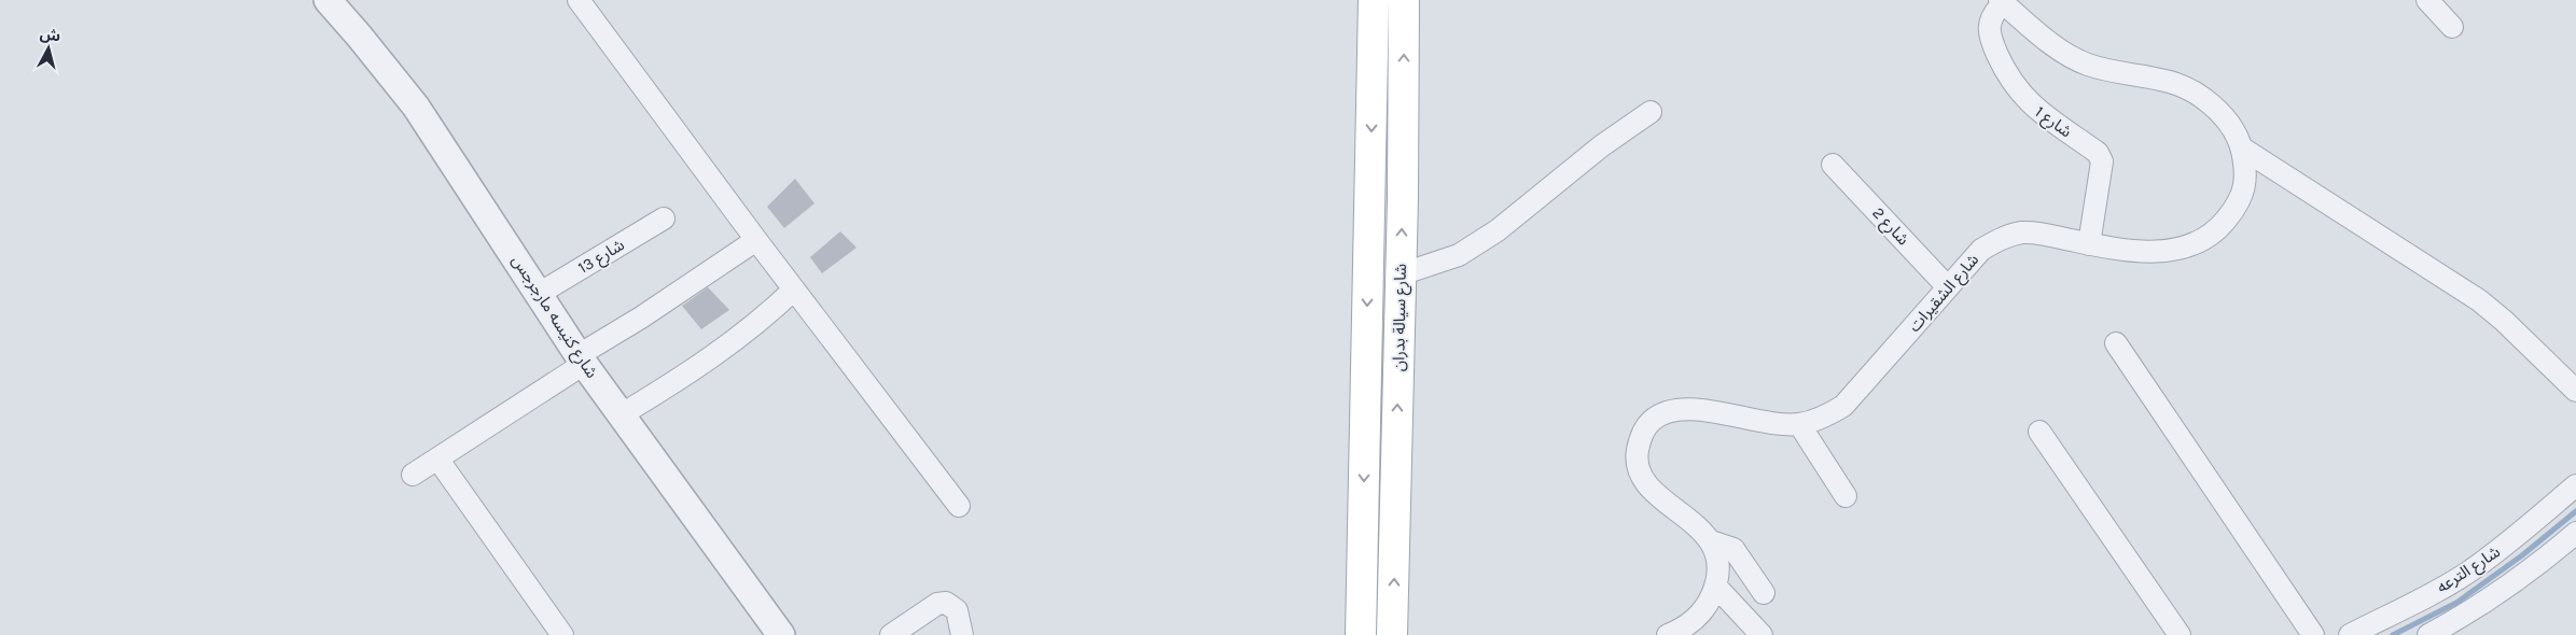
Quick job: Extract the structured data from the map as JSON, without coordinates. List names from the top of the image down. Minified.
{"streets":{"main road":["شارع سيالة بدران"],"street":["شارع 1","شارع 2","شارع 13","شارع الشقيرات","شارع كنيسه مارجرجس","شارع الترعه"]},"crossings":[["شارع 1","شارع الشقيرات"],["شارع 2","شارع الشقيرات"],["شارع 13","شارع كنيسه مارجرجس"]],"north":"top"}
